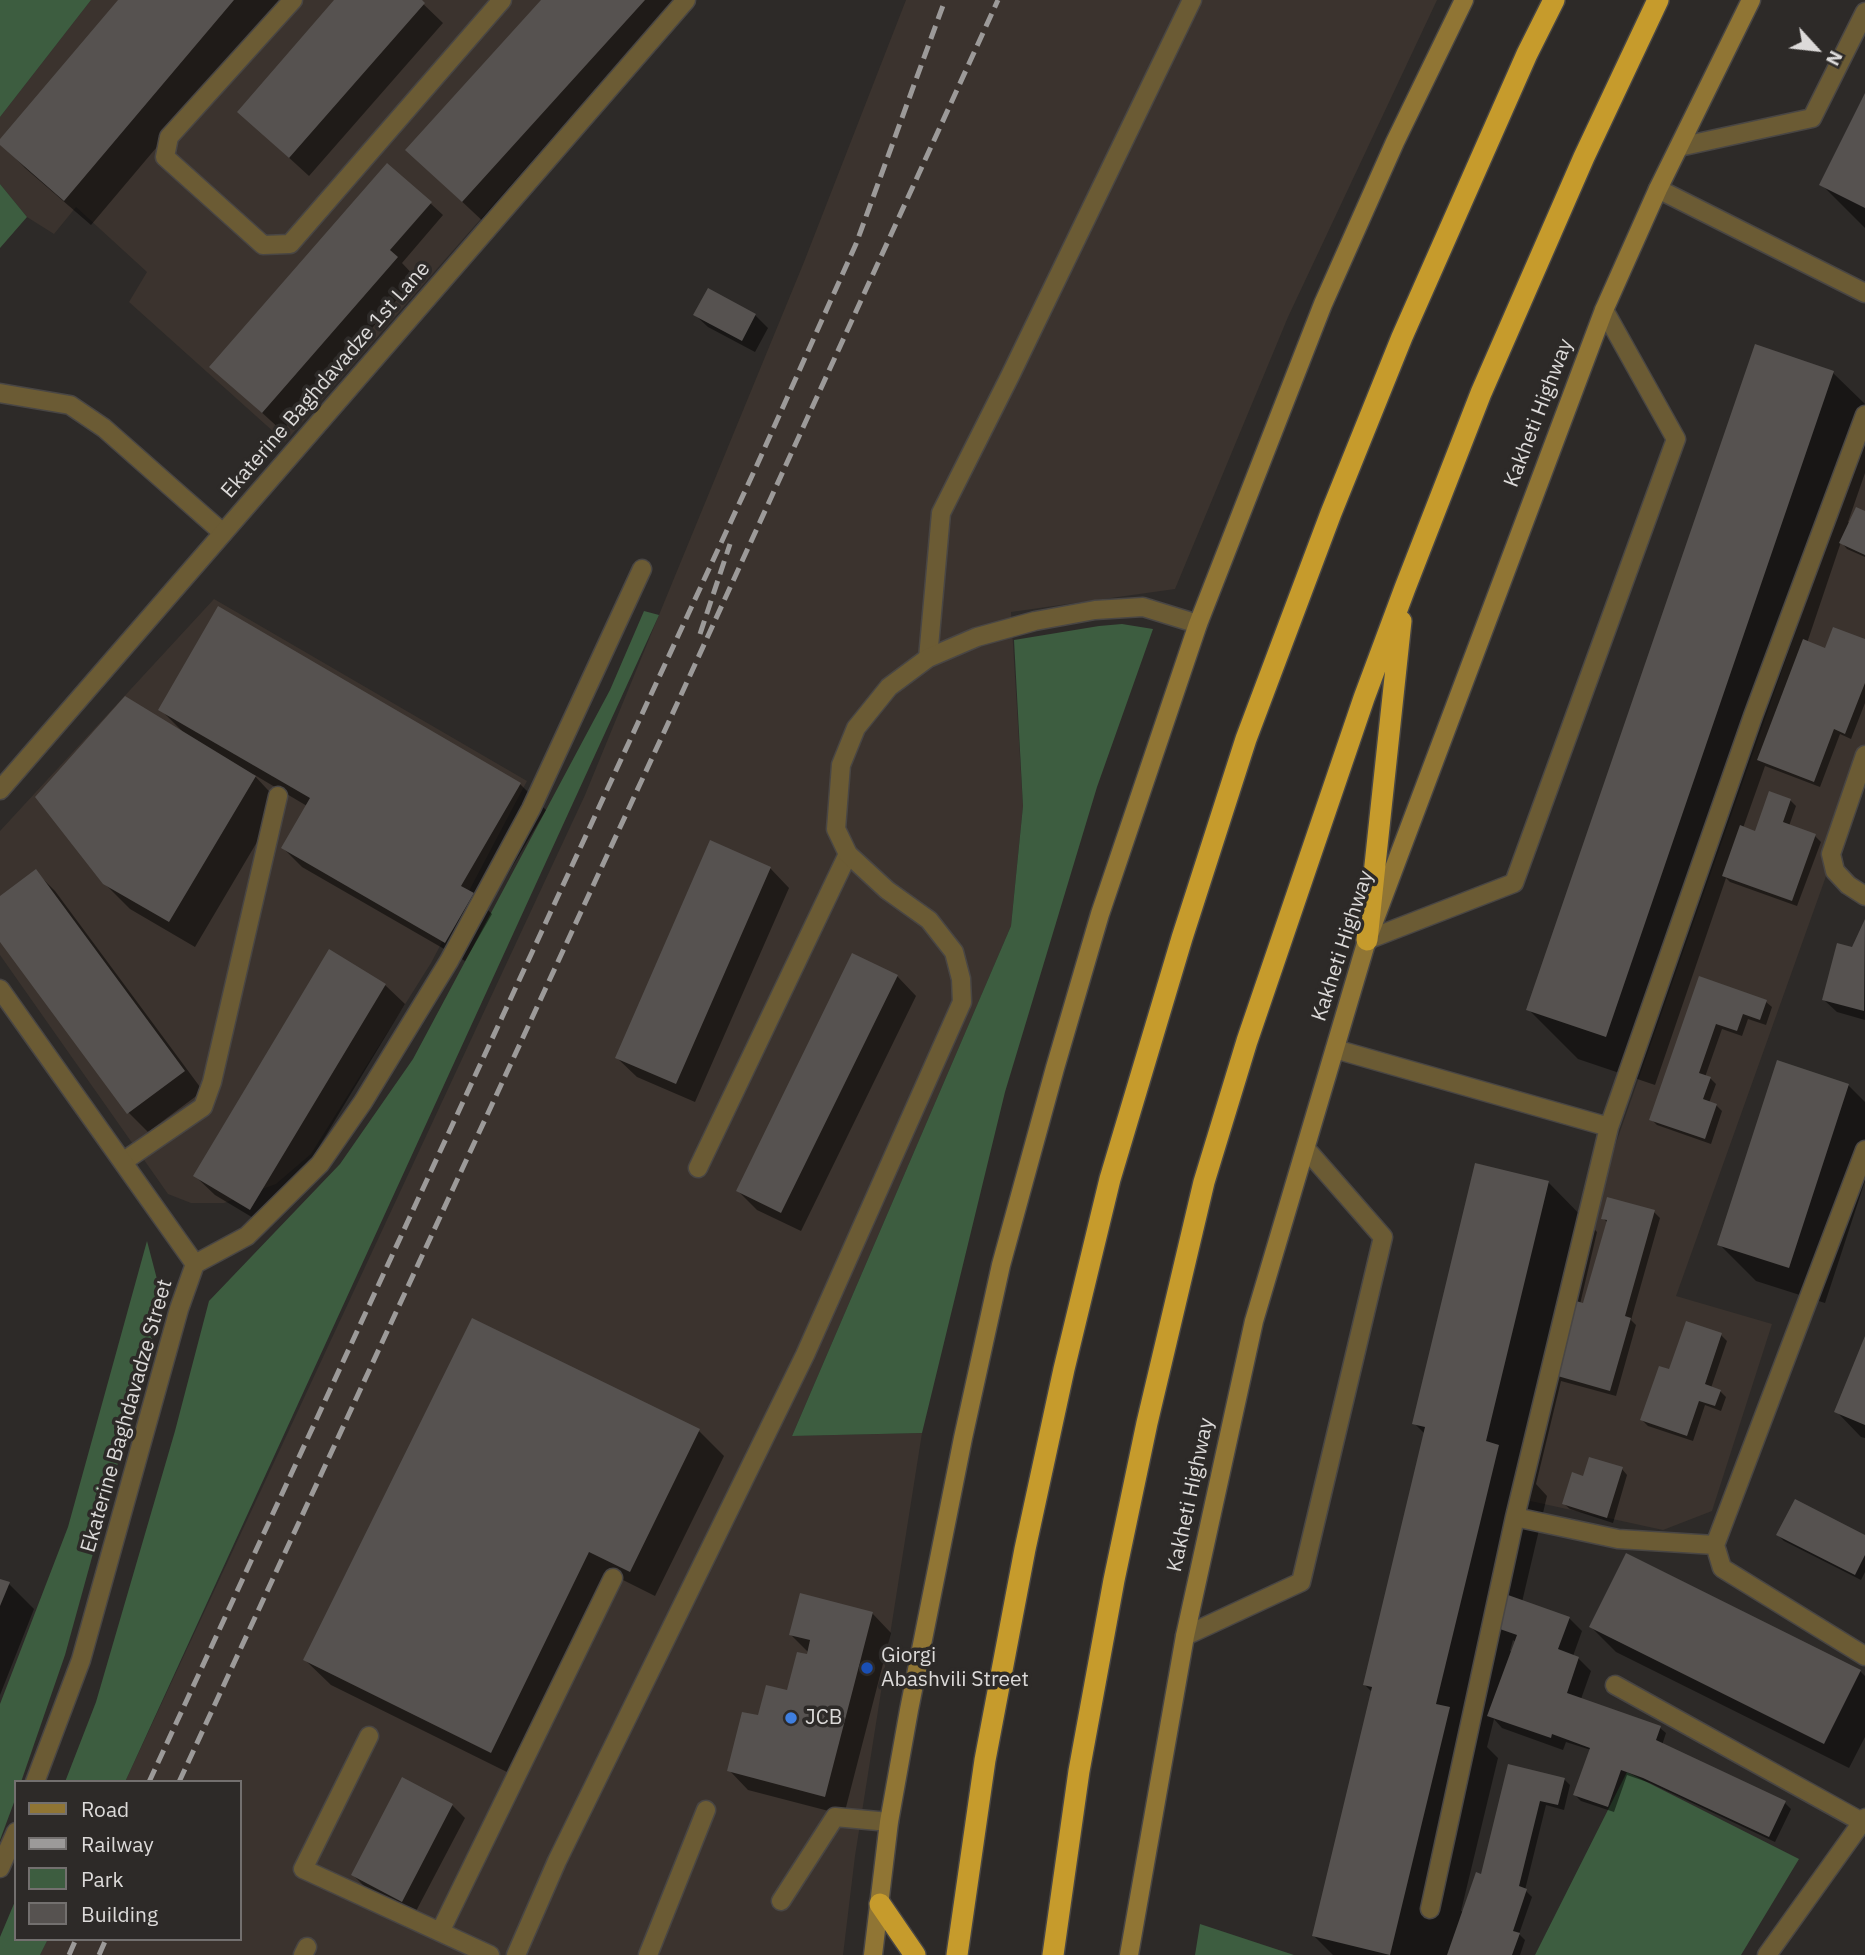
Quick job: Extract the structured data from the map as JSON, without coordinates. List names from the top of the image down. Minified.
{"streets":{"street":["Ekaterine Baghdavadze 1st Lane","Kakheti Highway","Ekaterine Baghdavadze Street"]},"places":["Giorgi Abashvili Street","JCB"],"legend":["Road","Railway","Park","Building"],"north":"bottom right"}
